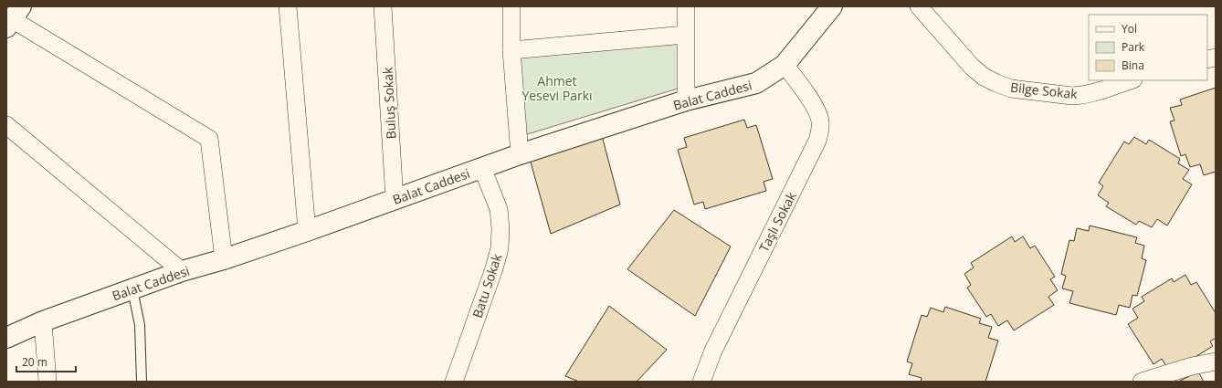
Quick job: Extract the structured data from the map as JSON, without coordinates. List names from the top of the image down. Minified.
{"streets":{"street":["Bilge Sokak","Balat Caddesi","Buluş Sokak","Taşlı Sokak","Batu Sokak"]},"crossings":[["Balat Caddesi","Buluş Sokak"],["Balat Caddesi","Taşlı Sokak"],["Balat Caddesi","Batu Sokak"]],"parks":["Ahmet Yesevi Parkı"],"legend":["Yol","Park","Bina"],"scale_bar":"20 m"}
